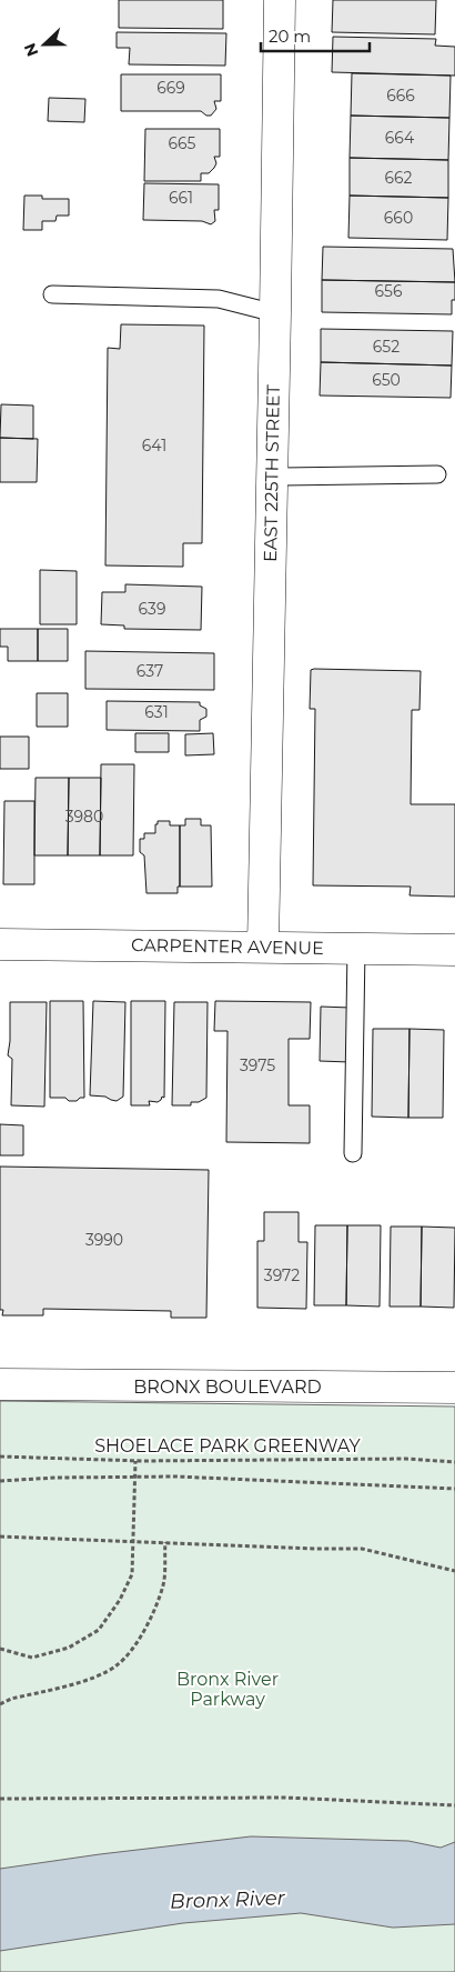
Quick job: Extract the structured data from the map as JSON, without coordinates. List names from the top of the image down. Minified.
{"streets":{"street":["EAST 225TH STREET","CARPENTER AVENUE","BRONX BOULEVARD"],"path":["SHOELACE PARK GREENWAY"]},"crossings":[["EAST 225TH STREET","CARPENTER AVENUE"]],"water":["Bronx River"],"parks":["Bronx River Parkway"],"house_numbers":["669","666","664","665","662","661","660","656","652","650","641","639","637","631","3980","3975","3990","3972"],"scale_bar":"20 m","north":"left"}
